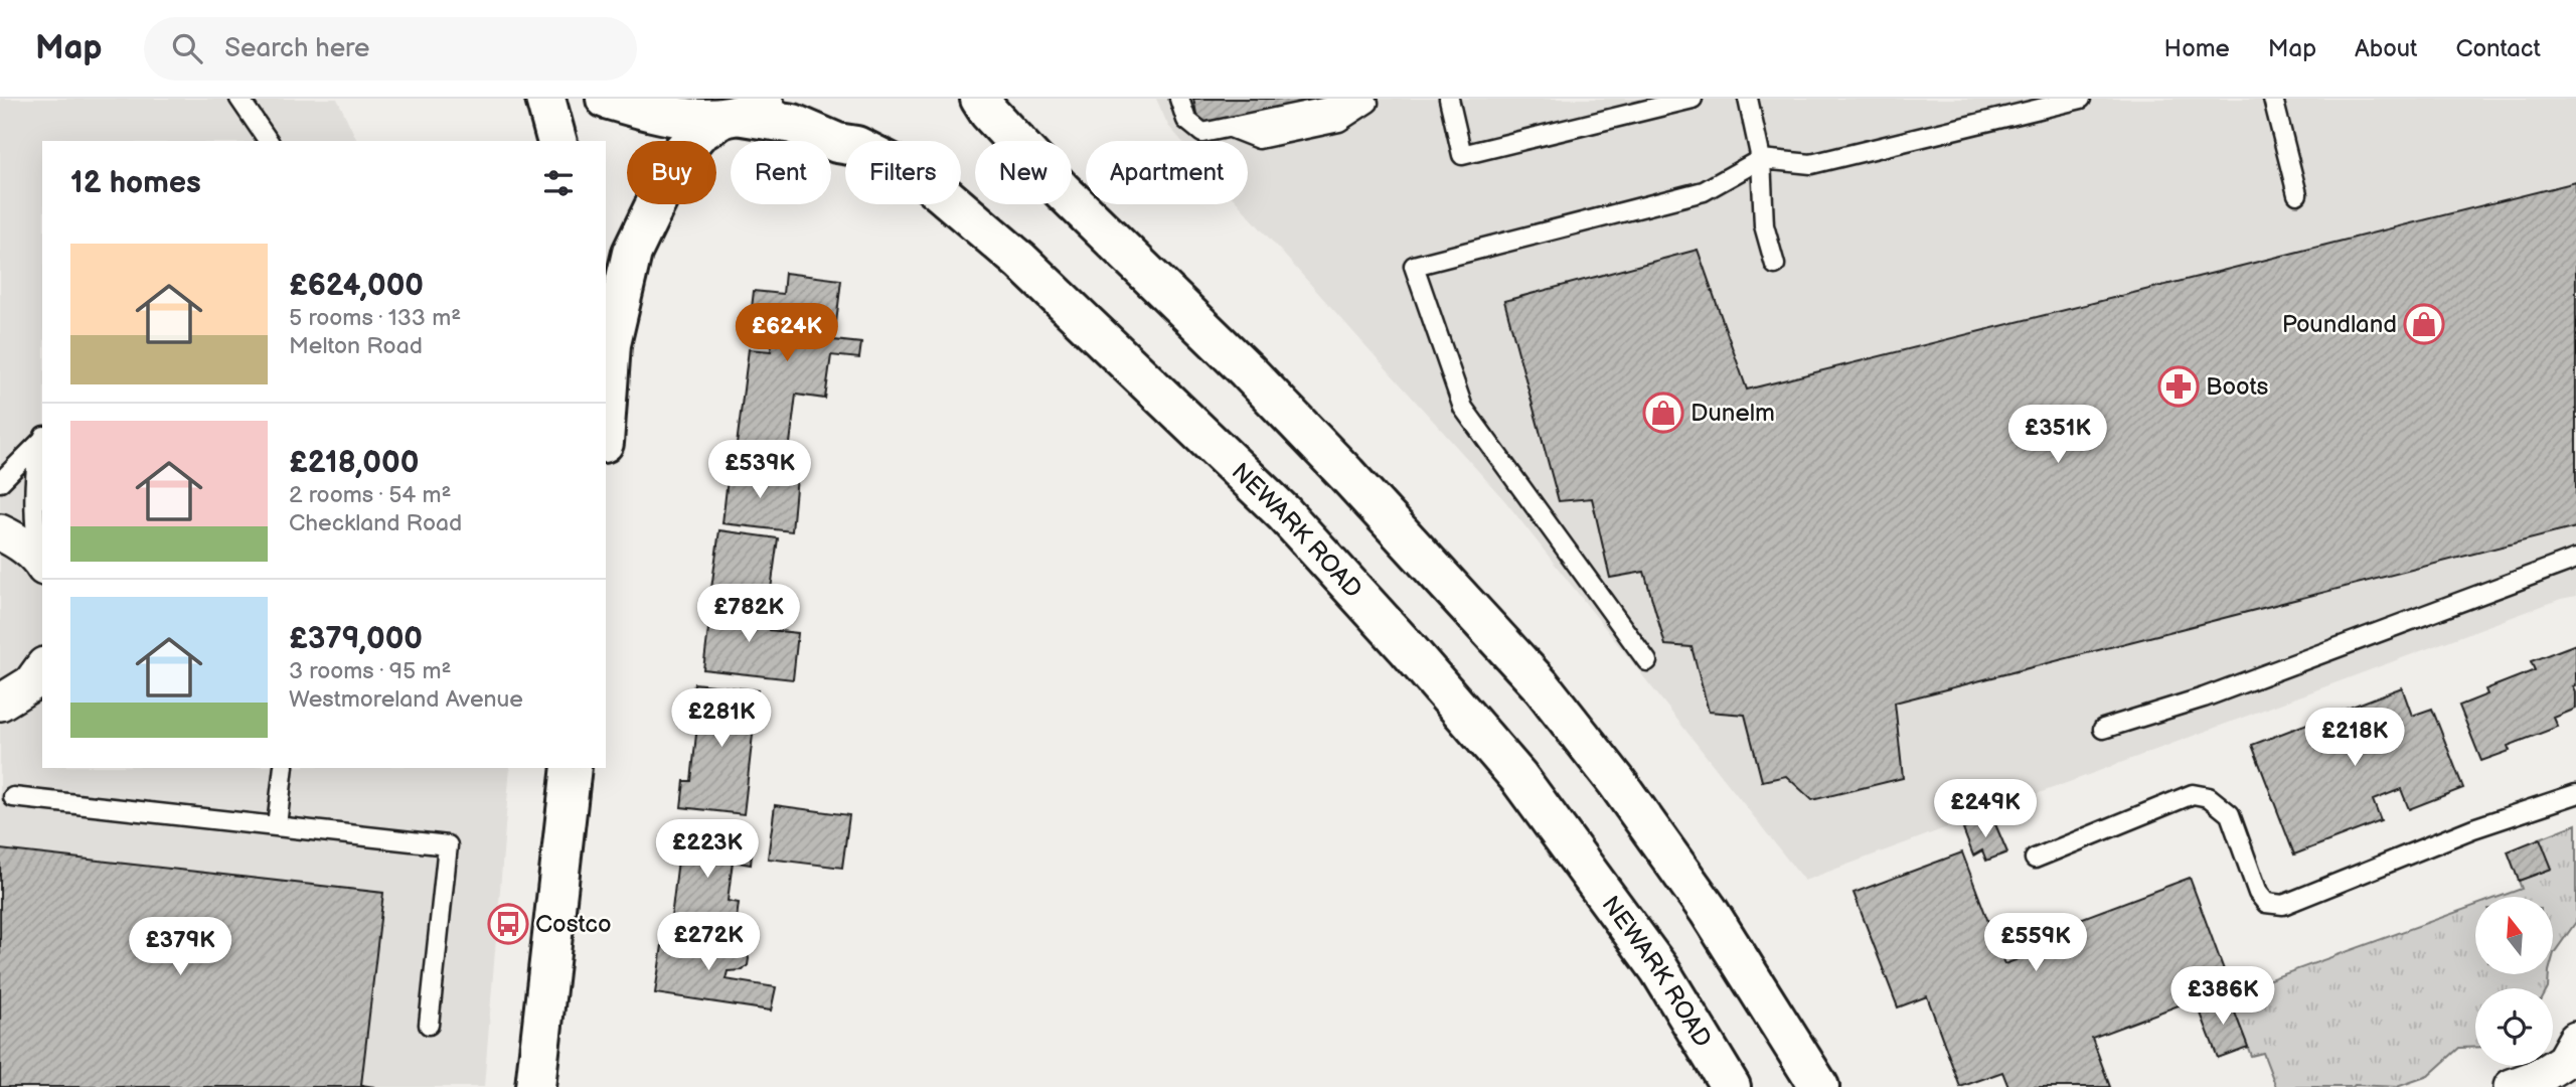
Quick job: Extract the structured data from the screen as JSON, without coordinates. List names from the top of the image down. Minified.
{"streets":{"main road":["NEWARK ROAD"]},"places":{"shop":["Poundland","Dunelm"],"pharmacy":["Boots"],"bus stop":["Costco"]},"north":"top","page":{"header":"Map","search":"Search here","nav":["Home","Map","About","Contact"],"chip":["Buy","Rent","Filters","New","Apartment"],"heading":"12 homes","list":[{"name":"£624,000","note":"5 rooms · 133 m² · Melton Road"},{"name":"£218,000","note":"2 rooms · 54 m² · Checkland Road"},{"name":"£379,000","note":"3 rooms · 95 m² · Westmoreland Avenue"}],"price":["£624K","£351K","£539K","£782K","£281K","£218K","£249K","£223K","£272K","£559K","£379K","£386K"]}}
